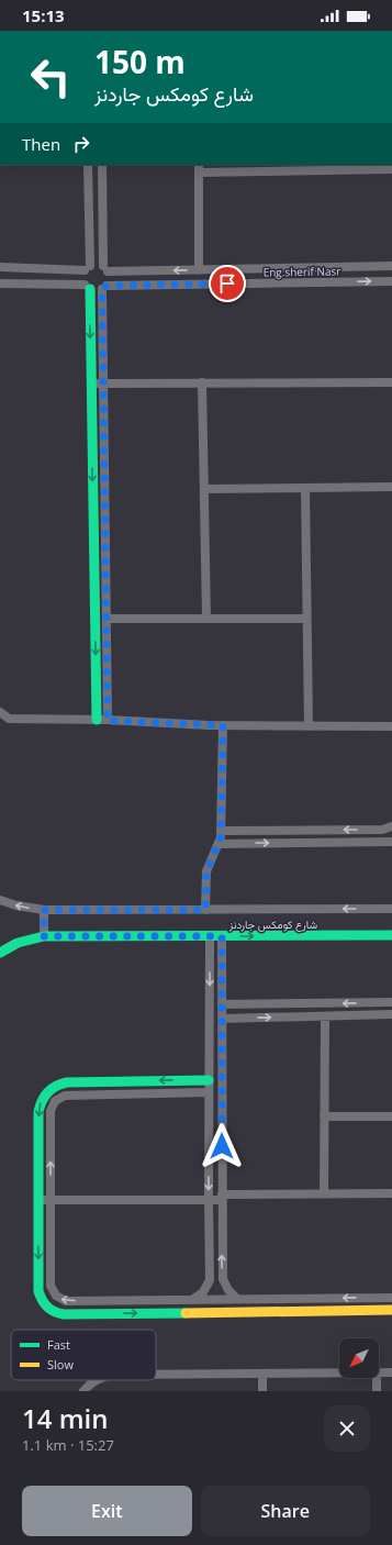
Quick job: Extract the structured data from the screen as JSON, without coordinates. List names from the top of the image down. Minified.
{"streets":{"street":["Eng.sherif Nasr","شارع كومكس جاردنز"]},"legend":["Fast","Slow"],"north":"bottom left","page":{"status":"15:13","turn":["150 m","شارع كومكس جاردنز"],"then":"Then","heading":["14 min","1.1 km · 15:27"],"buttons":["Exit","Share"]}}
